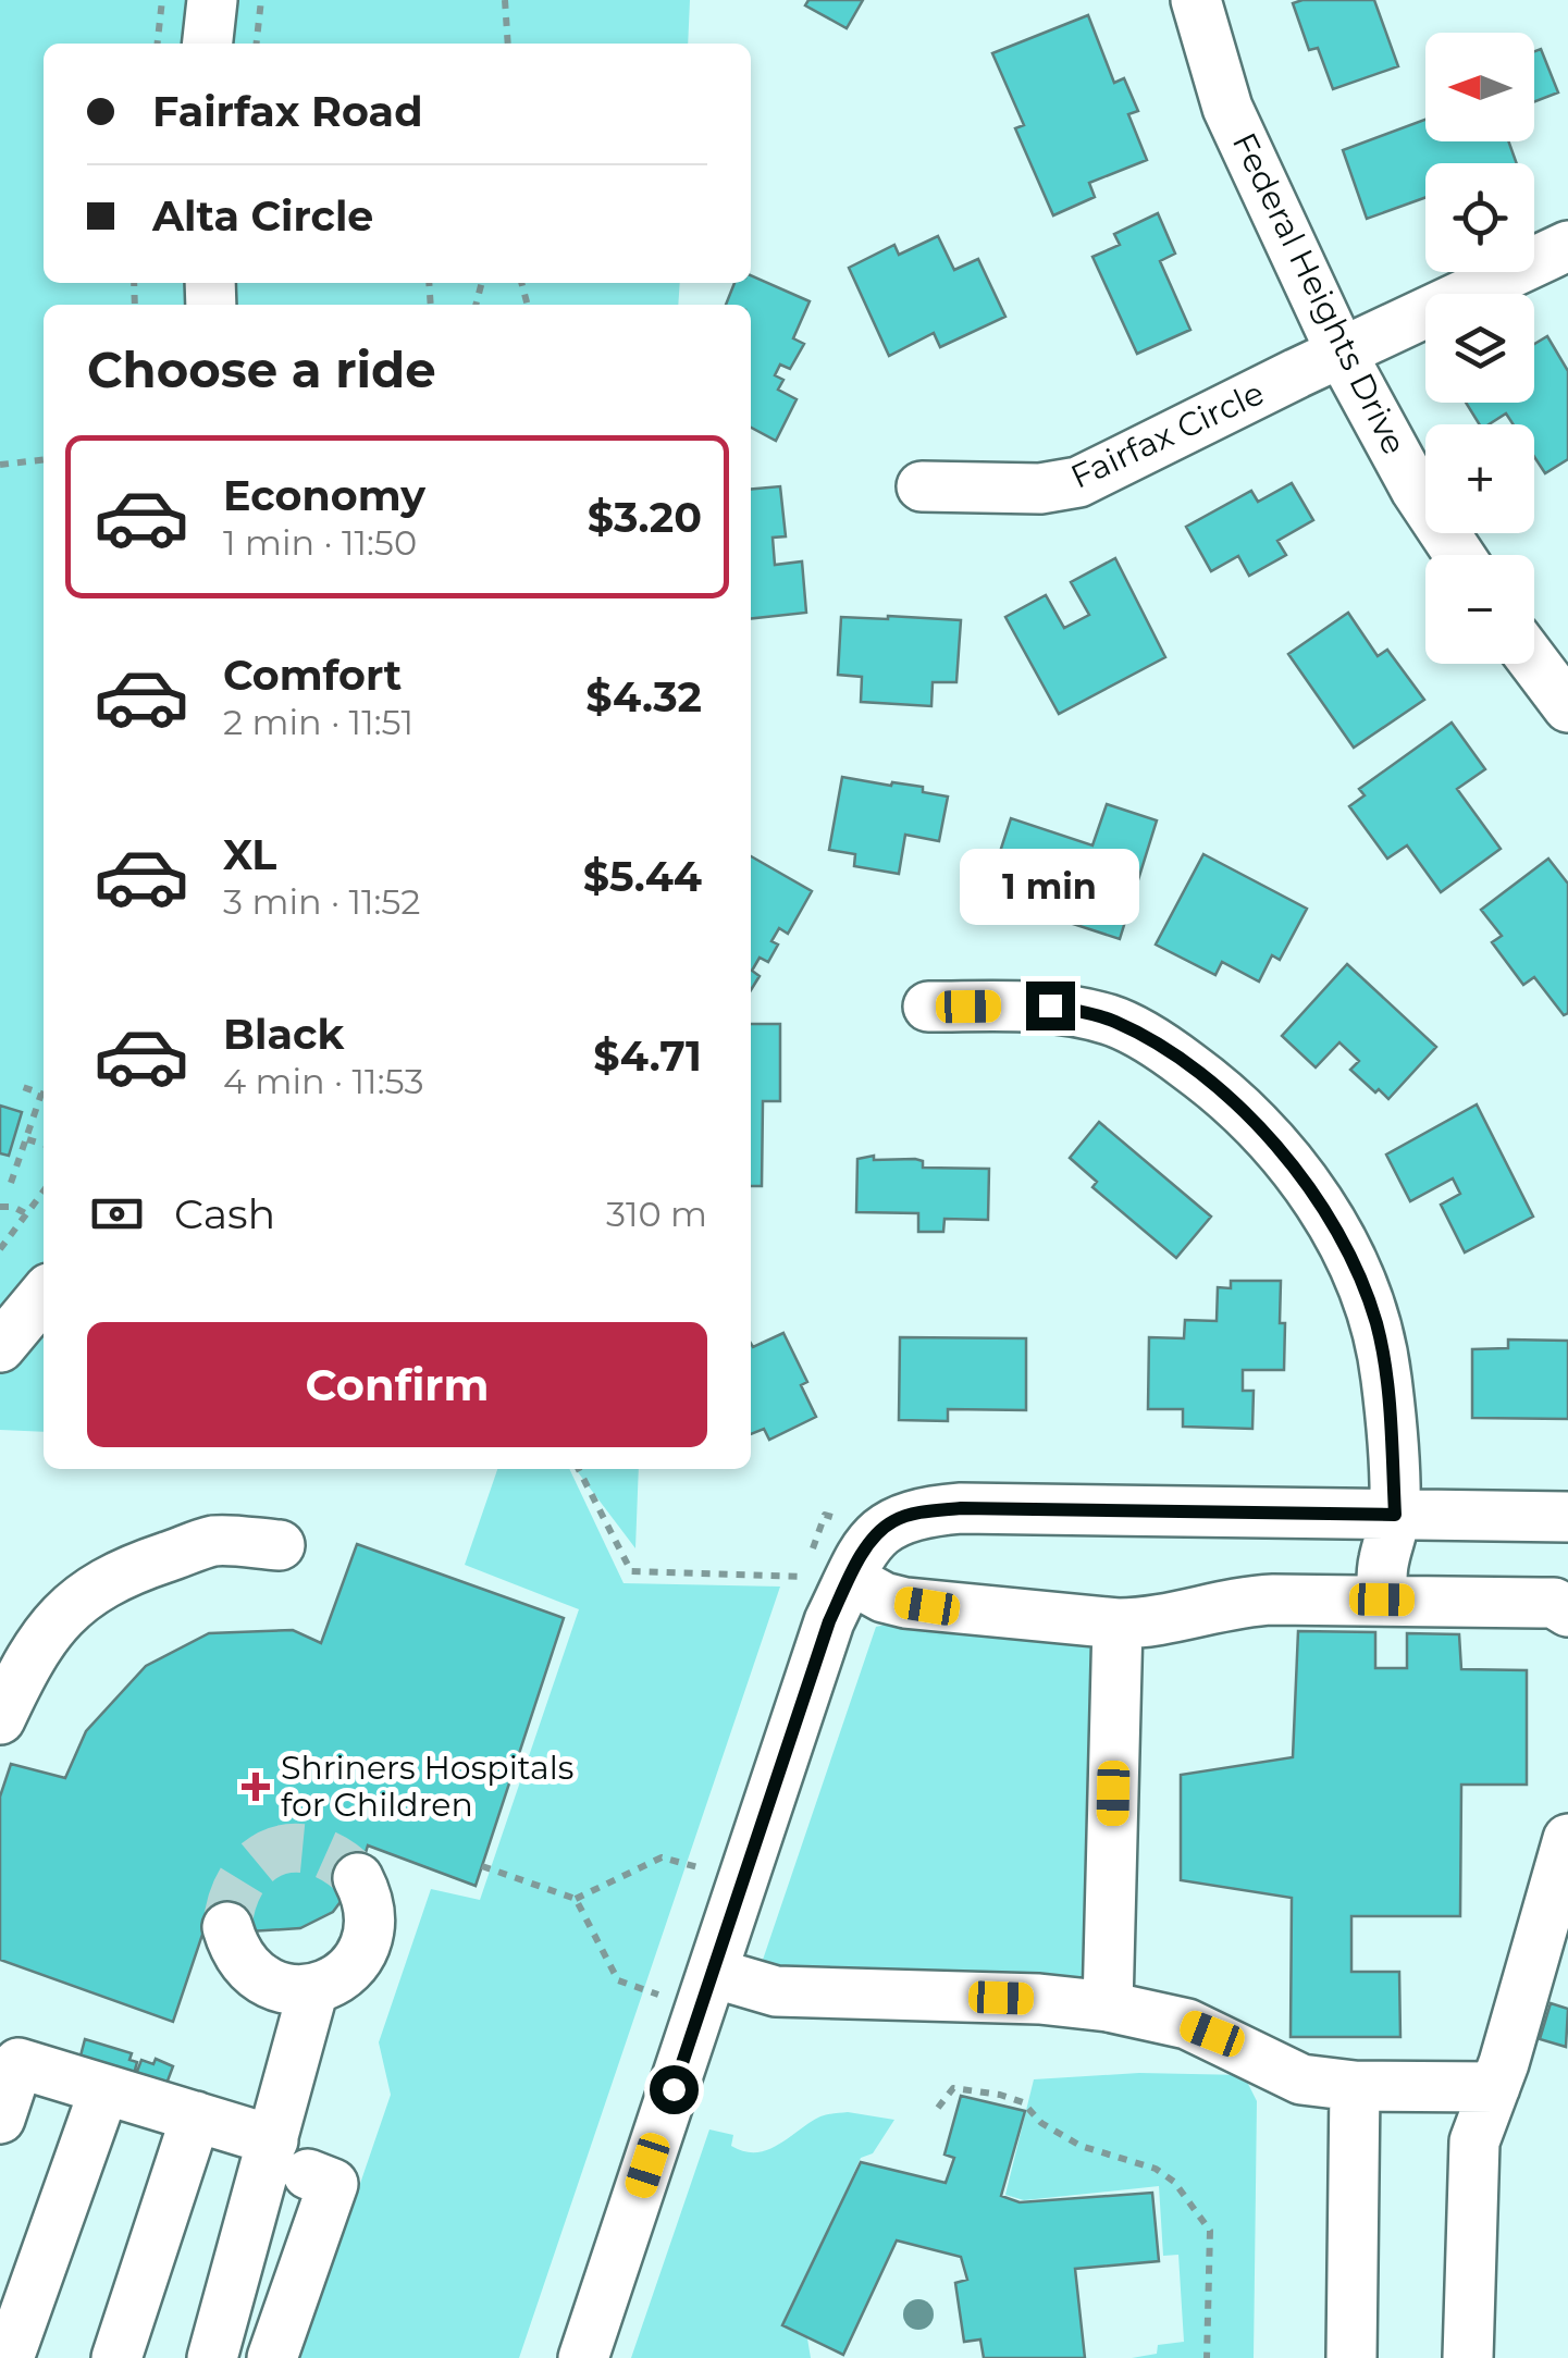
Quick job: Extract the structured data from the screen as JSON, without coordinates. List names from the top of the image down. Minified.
{"streets":{"street":["Federal Heights Drive","Fairfax Circle"]},"crossings":[["Federal Heights Drive","Fairfax Circle"]],"places":{"health":["Shriners Hospitals for Children"]},"north":"left","page":{"map_buttons":["+","−"],"banner":["Fairfax Road","Alta Circle"],"heading":"Choose a ride","list":[{"name":"Economy","note":"1 min · 11:50","value":"$3.20"},{"name":"Comfort","note":"2 min · 11:51","value":"$4.32"},{"name":"XL","note":"3 min · 11:52","value":"$5.44"},{"name":"Black","note":"4 min · 11:53","value":"$4.71"}],"bubble":"1 min","pay":["Cash","310 m"],"buttons":"Confirm"}}
